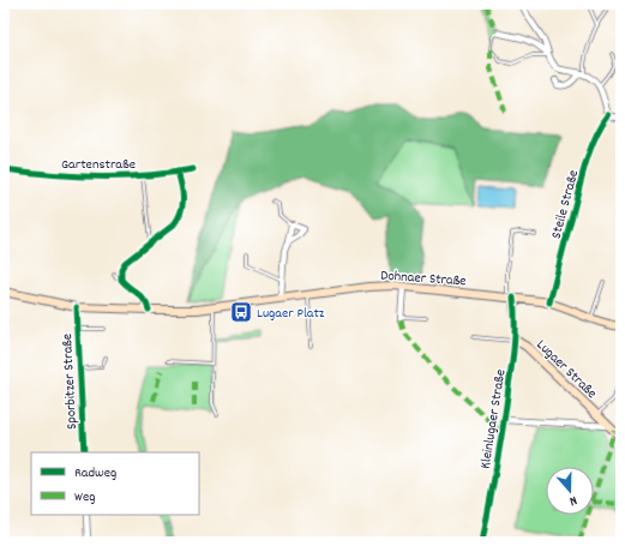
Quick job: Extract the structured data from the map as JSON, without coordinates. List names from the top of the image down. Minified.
{"streets":{"main road":["Dohnaer Straße","Lugaer Straße","Kleinlugaer Straße"],"street":["Gartenstraße","Steile Straße","Sporbitzer Straße"]},"crossings":[["Steile Straße","Dohnaer Straße"],["Dohnaer Straße","Sporbitzer Straße"],["Dohnaer Straße","Kleinlugaer Straße"],["Lugaer Straße","Kleinlugaer Straße"]],"places":{"bus stop":["Lugaer Platz"]},"legend":["Radweg","Weg"],"north":"bottom"}
